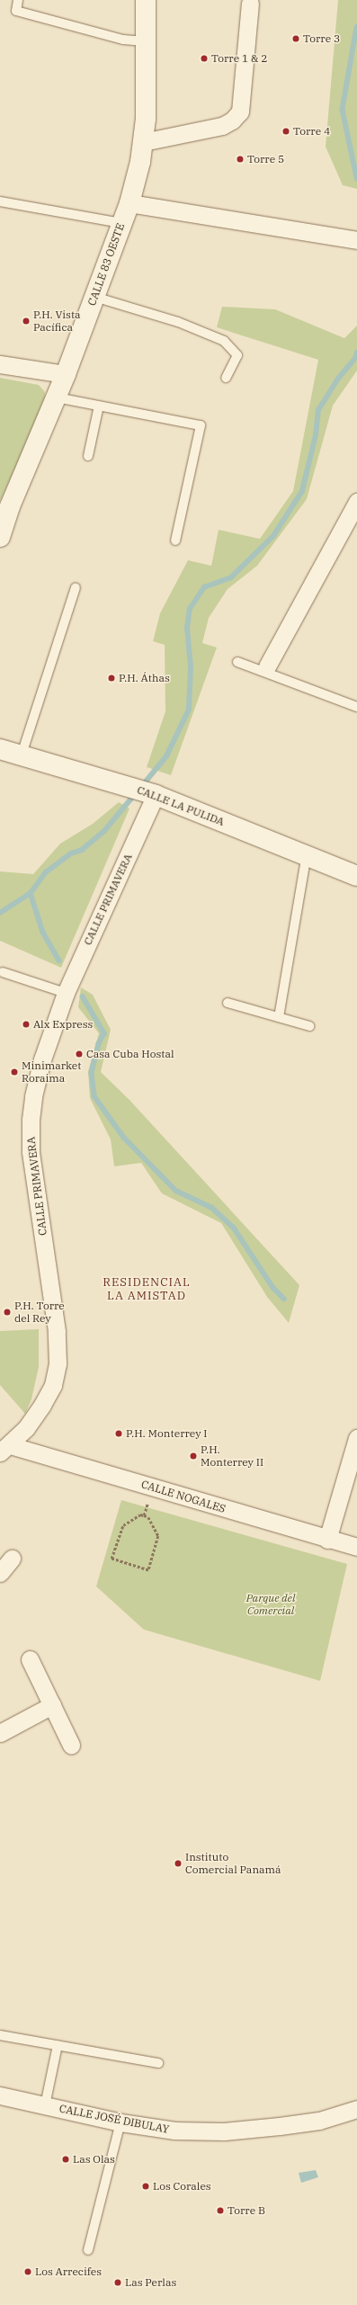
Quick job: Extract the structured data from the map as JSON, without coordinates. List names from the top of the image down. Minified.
{"streets":{"street":["CALLE 83 OESTE","CALLE LA PULIDA","CALLE PRIMAVERA","CALLE NOGALES","CALLE JOSÉ DIBULAY"]},"crossings":[["CALLE LA PULIDA","CALLE PRIMAVERA"],["CALLE PRIMAVERA","CALLE NOGALES"]],"districts":["RESIDENCIAL LA AMISTAD"],"parks":["Parque del Comercial"],"places":["Torre 3","Torre 1 & 2","Torre 4","Torre 5","P.H. Vista Pacífica","P.H. Áthas","Alx Express","Casa Cuba Hostal","Minimarket Roraima","P.H. Torre del Rey","P.H. Monterrey I","P.H. Monterrey II","Instituto Comercial Panamá","Las Olas","Los Corales","Torre B","Los Arrecifes","Las Perlas"]}
